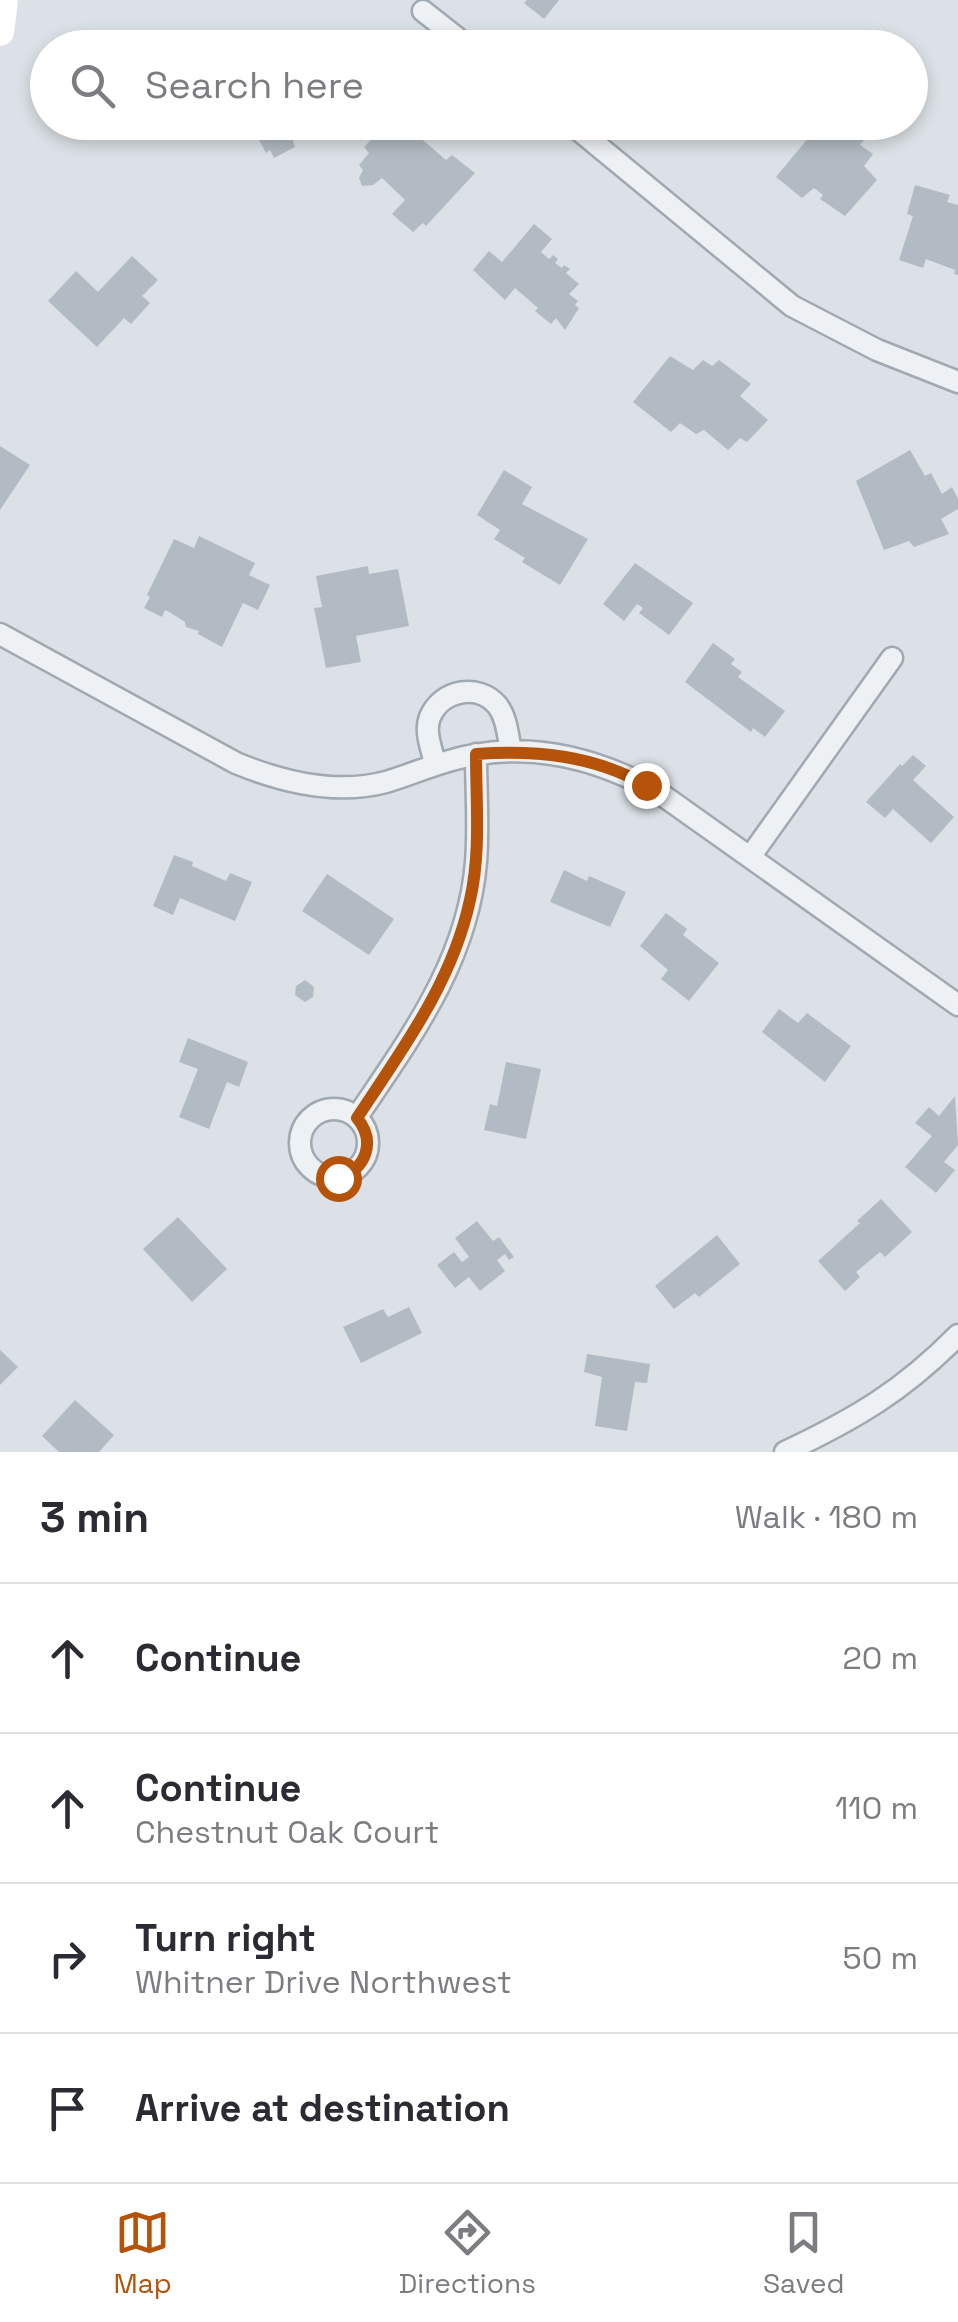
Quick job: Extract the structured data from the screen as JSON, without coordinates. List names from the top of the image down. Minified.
{"page":{"search":"Search here","heading":["3 min","Walk · 180 m"],"list":[["Continue","20 m"],["Continue","Chestnut Oak Court","110 m"],["Turn right","Whitner Drive Northwest","50 m"],"Arrive at destination"],"nav":["Map","Directions","Saved"]}}
